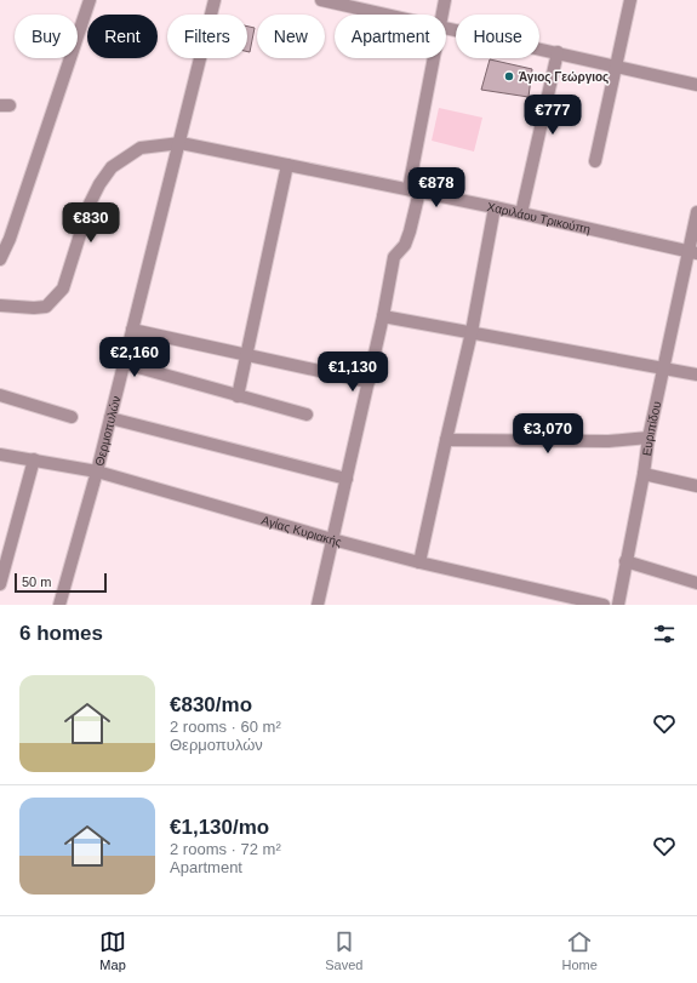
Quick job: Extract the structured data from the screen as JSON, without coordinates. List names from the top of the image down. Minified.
{"streets":{"street":["Χαριλάου Τρικούπη","Ευριπίδου","Θερμοπυλών","Αγίας Κυριακής"]},"crossings":[["Χαριλάου Τρικούπη","Ευριπίδου"],["Χαριλάου Τρικούπη","Θερμοπυλών"],["Θερμοπυλών","Αγίας Κυριακής"]],"places":["Άγιος Γεώργιος"],"scale_bar":"50 m","page":{"chip":["Buy","Rent","Filters","New","Apartment","House"],"price":["€777","€878","€830","€2,160","€1,130","€3,070"],"scale":"50 m","heading":"6 homes","list":[{"name":"€830/mo","note":"2 rooms · 60 m² · Θερμοπυλών"},{"name":"€1,130/mo","note":"2 rooms · 72 m² · Apartment"}],"tabs":["Map","Saved","Home"]}}
